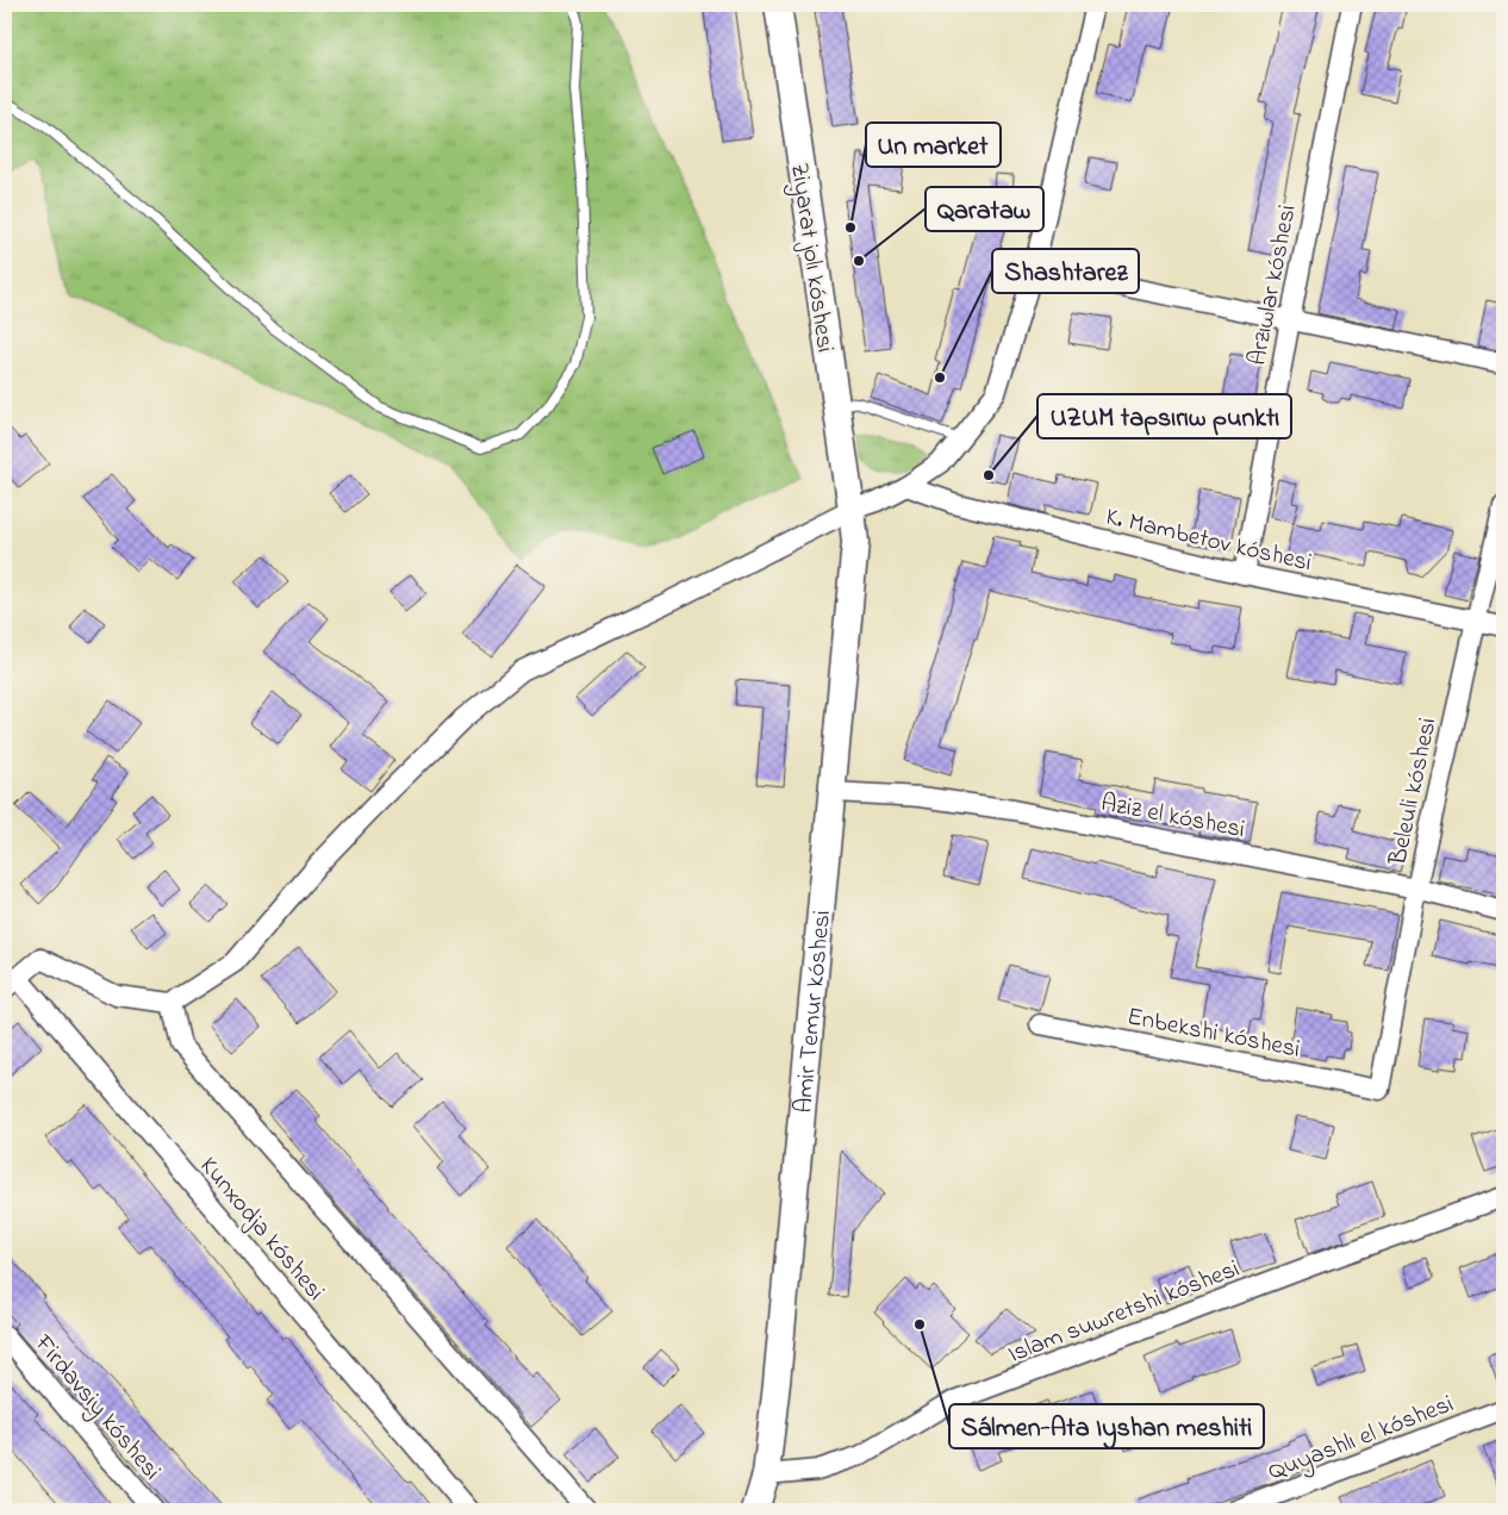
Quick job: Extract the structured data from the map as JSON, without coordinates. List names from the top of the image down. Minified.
{"streets":{"street":["Ziyarat jolı kóshesi","Arzıwlar kóshesi","K. Mambetov kóshesi","Beleuli kóshesi","Aziz el kóshesi","Amir Temur kóshesi","Enbekshi kóshesi","Kunxodja kóshesi","Islam suwretshi kóshesi","Firdavsiy kóshesi","Quyashlı el kóshesi"]},"crossings":[["Ziyarat jolı kóshesi","Amir Temur kóshesi"],["Arzıwlar kóshesi","K. Mambetov kóshesi"],["K. Mambetov kóshesi","Beleuli kóshesi"],["Beleuli kóshesi","Aziz el kóshesi"],["Beleuli kóshesi","Enbekshi kóshesi"],["Aziz el kóshesi","Amir Temur kóshesi"],["Amir Temur kóshesi","Islam suwretshi kóshesi"]],"places":["Un market","Qarataw","Shashtarez","UZUM tapsırıw punktı","Sálmen-Ata Iyshan meshiti"]}
